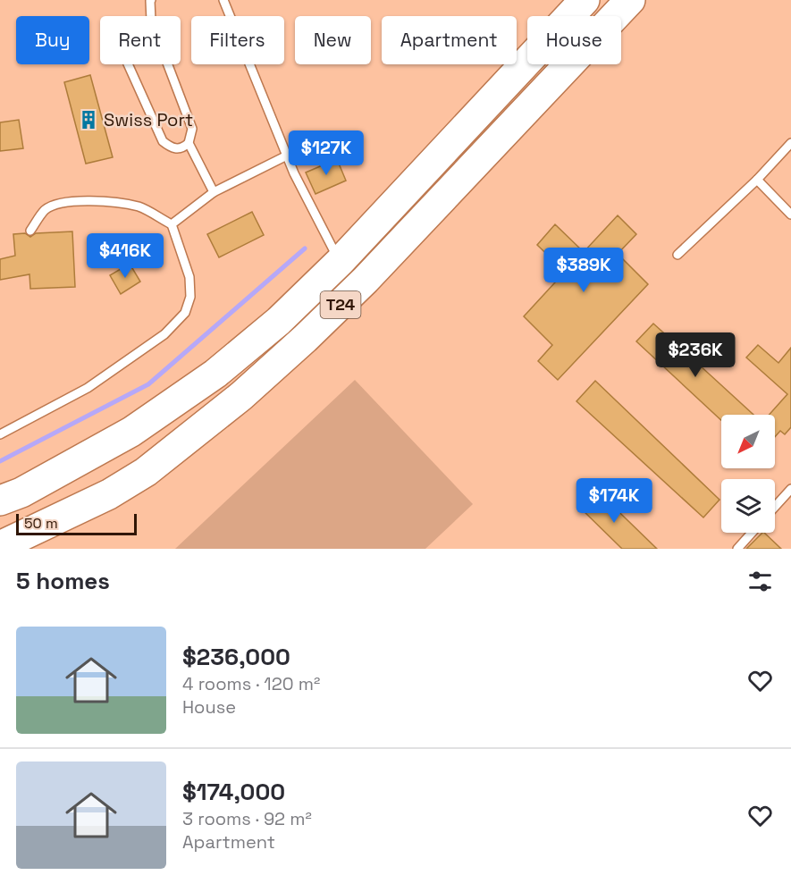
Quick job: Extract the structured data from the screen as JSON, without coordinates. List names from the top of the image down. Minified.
{"streets":{"highway":["T24"]},"places":{"building":["Swiss Port"]},"scale_bar":"50 m","north":"bottom left","page":{"chip":["Buy","Rent","Filters","New","Apartment","House"],"price":["$127K","$416K","$389K","$236K","$174K"],"scale":"50 m","heading":"5 homes","list":[{"name":"$236,000","note":"4 rooms · 120 m² · House"},{"name":"$174,000","note":"3 rooms · 92 m² · Apartment"}]}}
